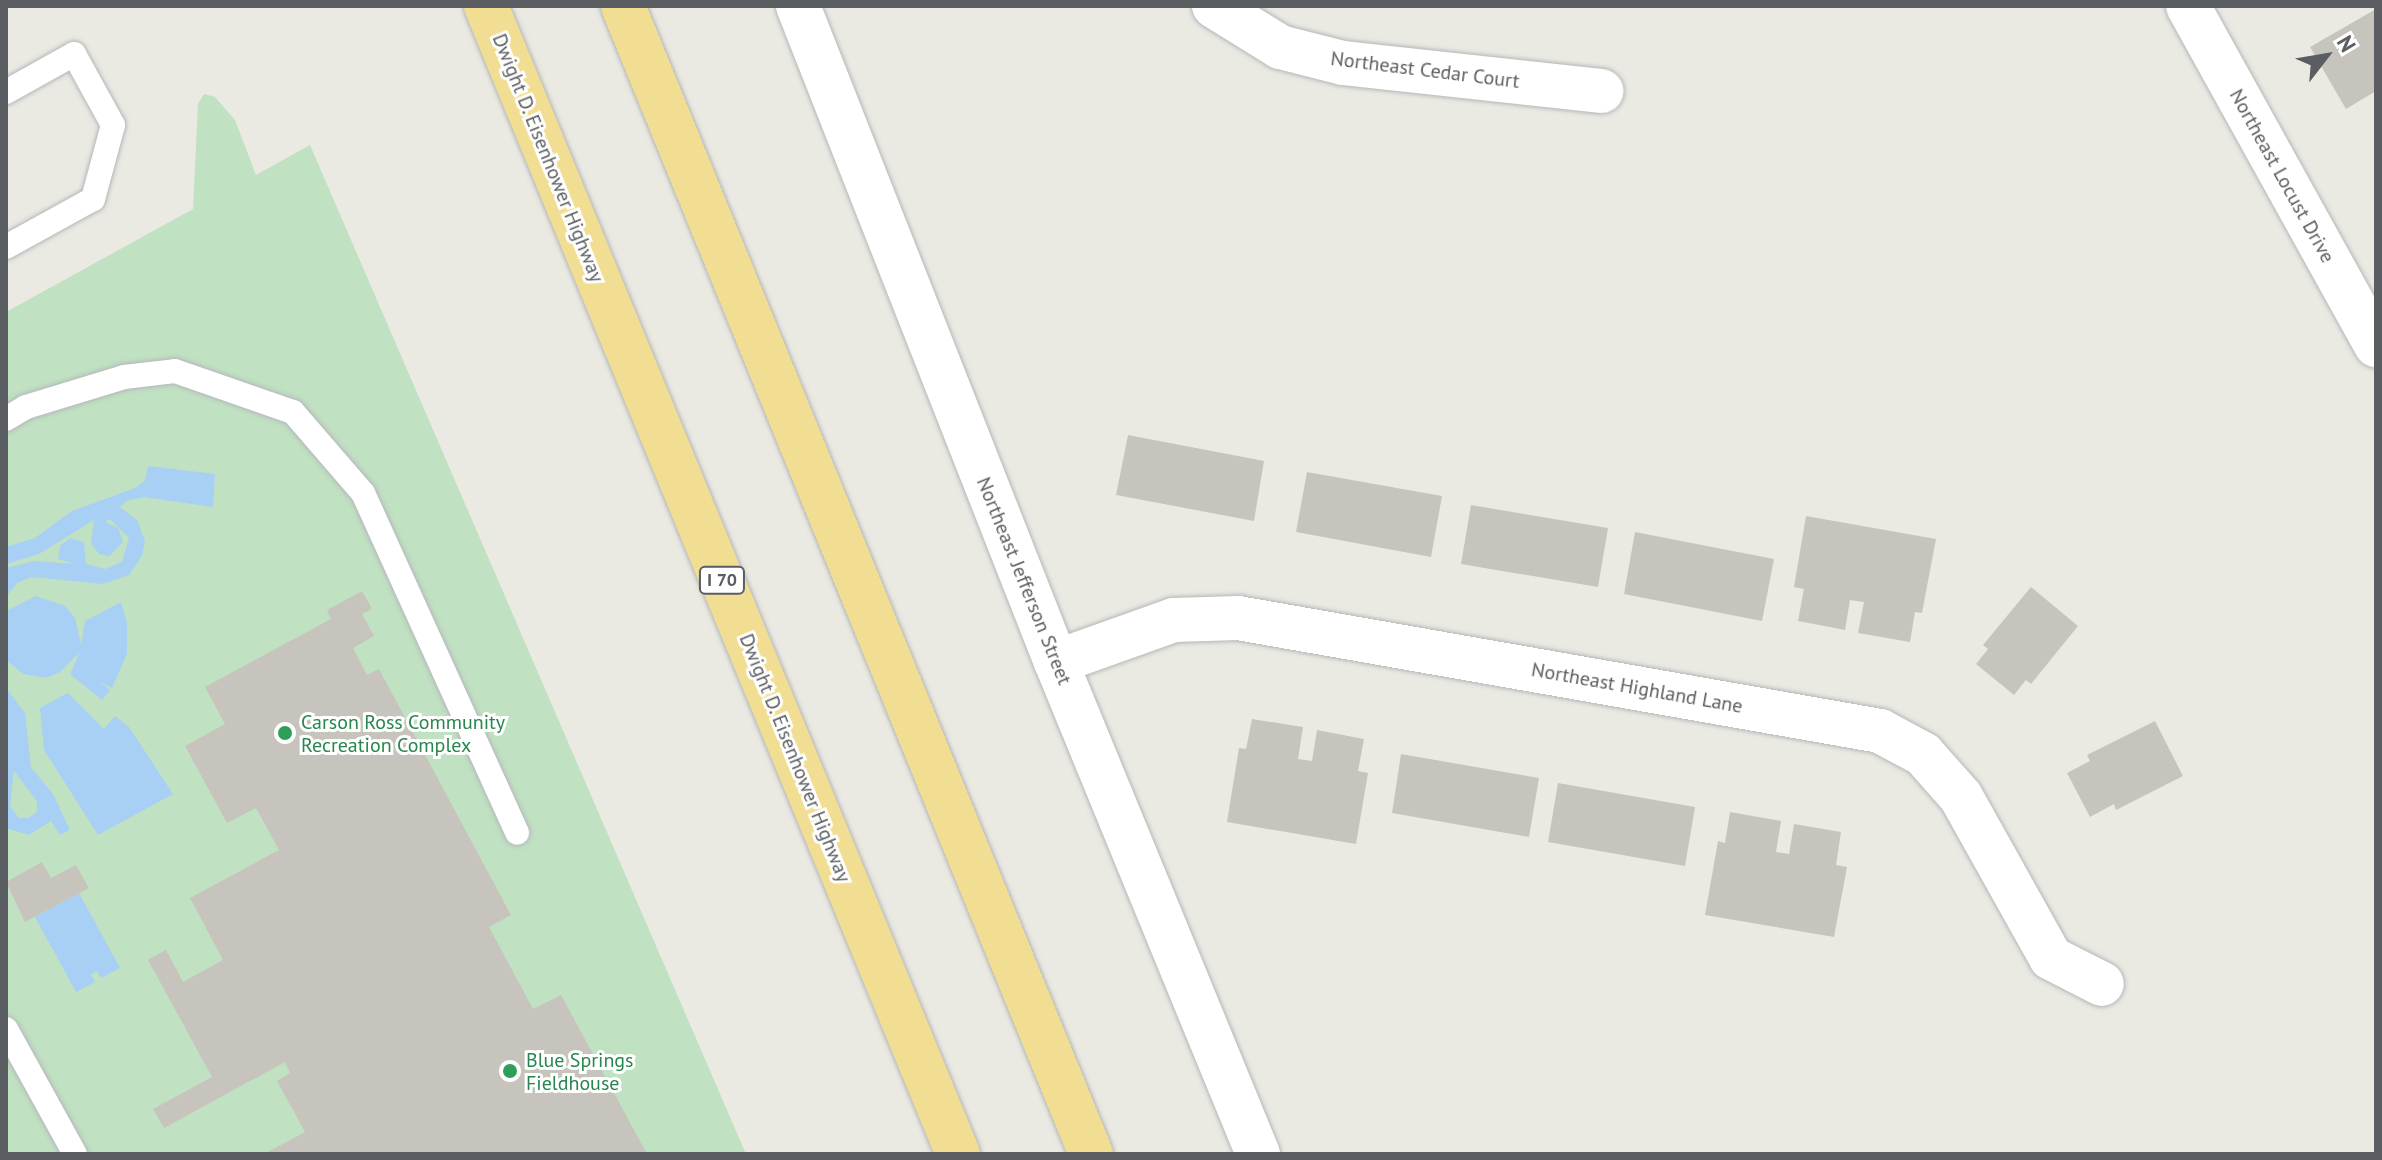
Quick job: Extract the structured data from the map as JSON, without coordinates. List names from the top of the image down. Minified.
{"streets":{"highway":["Dwight D. Eisenhower Highway","I 70"],"street":["Northeast Cedar Court","Northeast Locust Drive","Northeast Jefferson Street","Northeast Highland Lane"]},"crossings":[["Northeast Jefferson Street","Northeast Highland Lane"]],"places":["Carson Ross Community Recreation Complex","Blue Springs Fieldhouse"],"north":"top right"}
